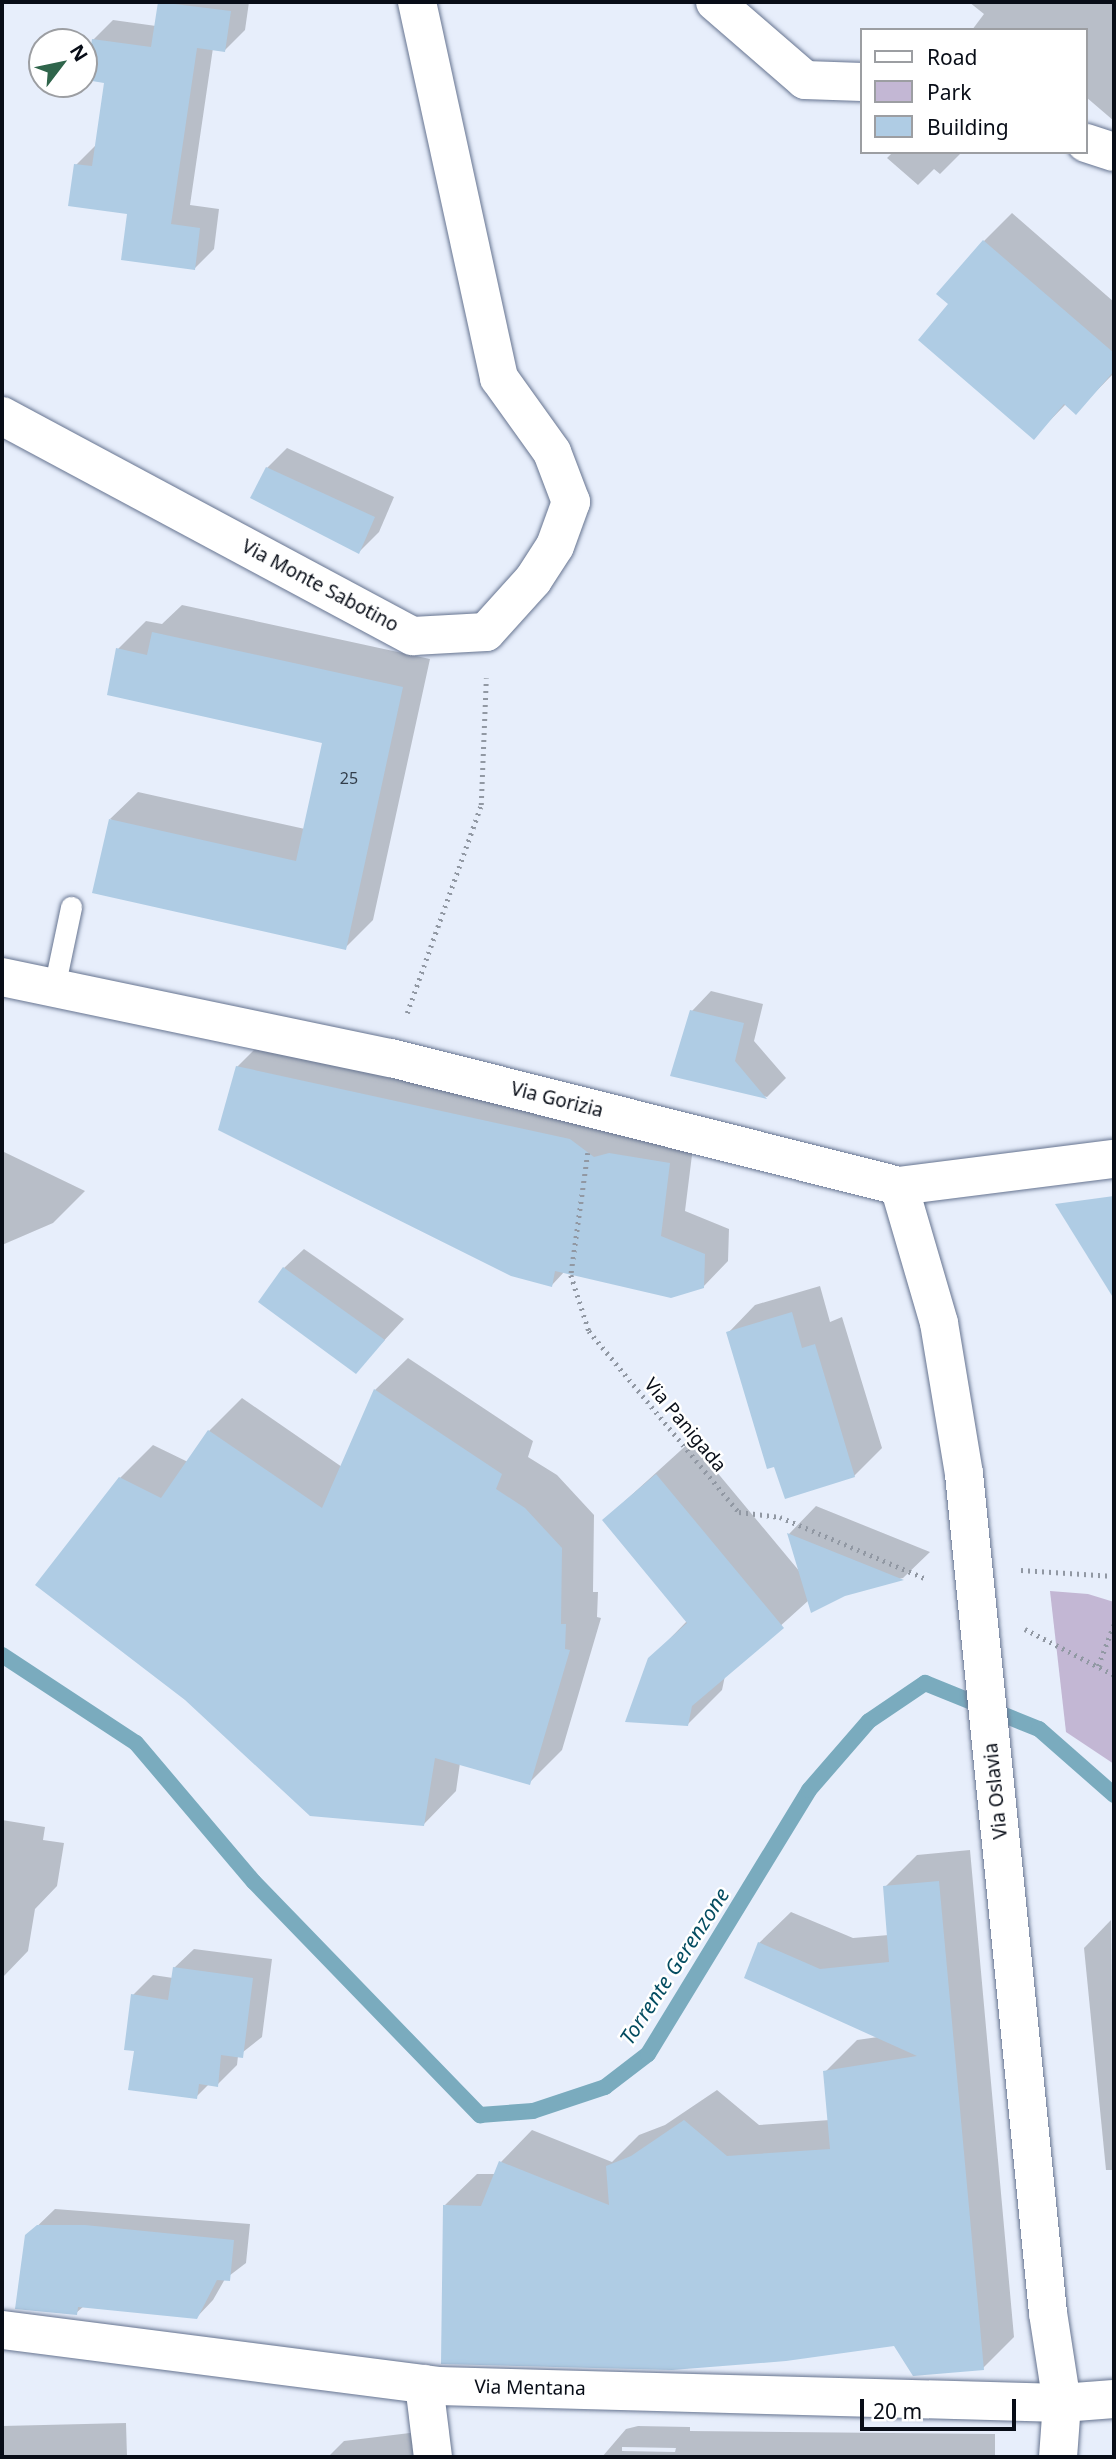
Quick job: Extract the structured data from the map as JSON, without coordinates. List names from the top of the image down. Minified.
{"streets":{"street":["Via Monte Sabotino","Via Gorizia","Via Oslavia","Via Mentana"],"path":["Via Panigada"]},"crossings":[["Via Gorizia","Via Panigada"],["Via Gorizia","Via Oslavia"],["Via Oslavia","Via Mentana"]],"water":["Torrente Gerenzone"],"house_numbers":["25"],"legend":["Road","Park","Building"],"scale_bar":"20 m","north":"top right"}
